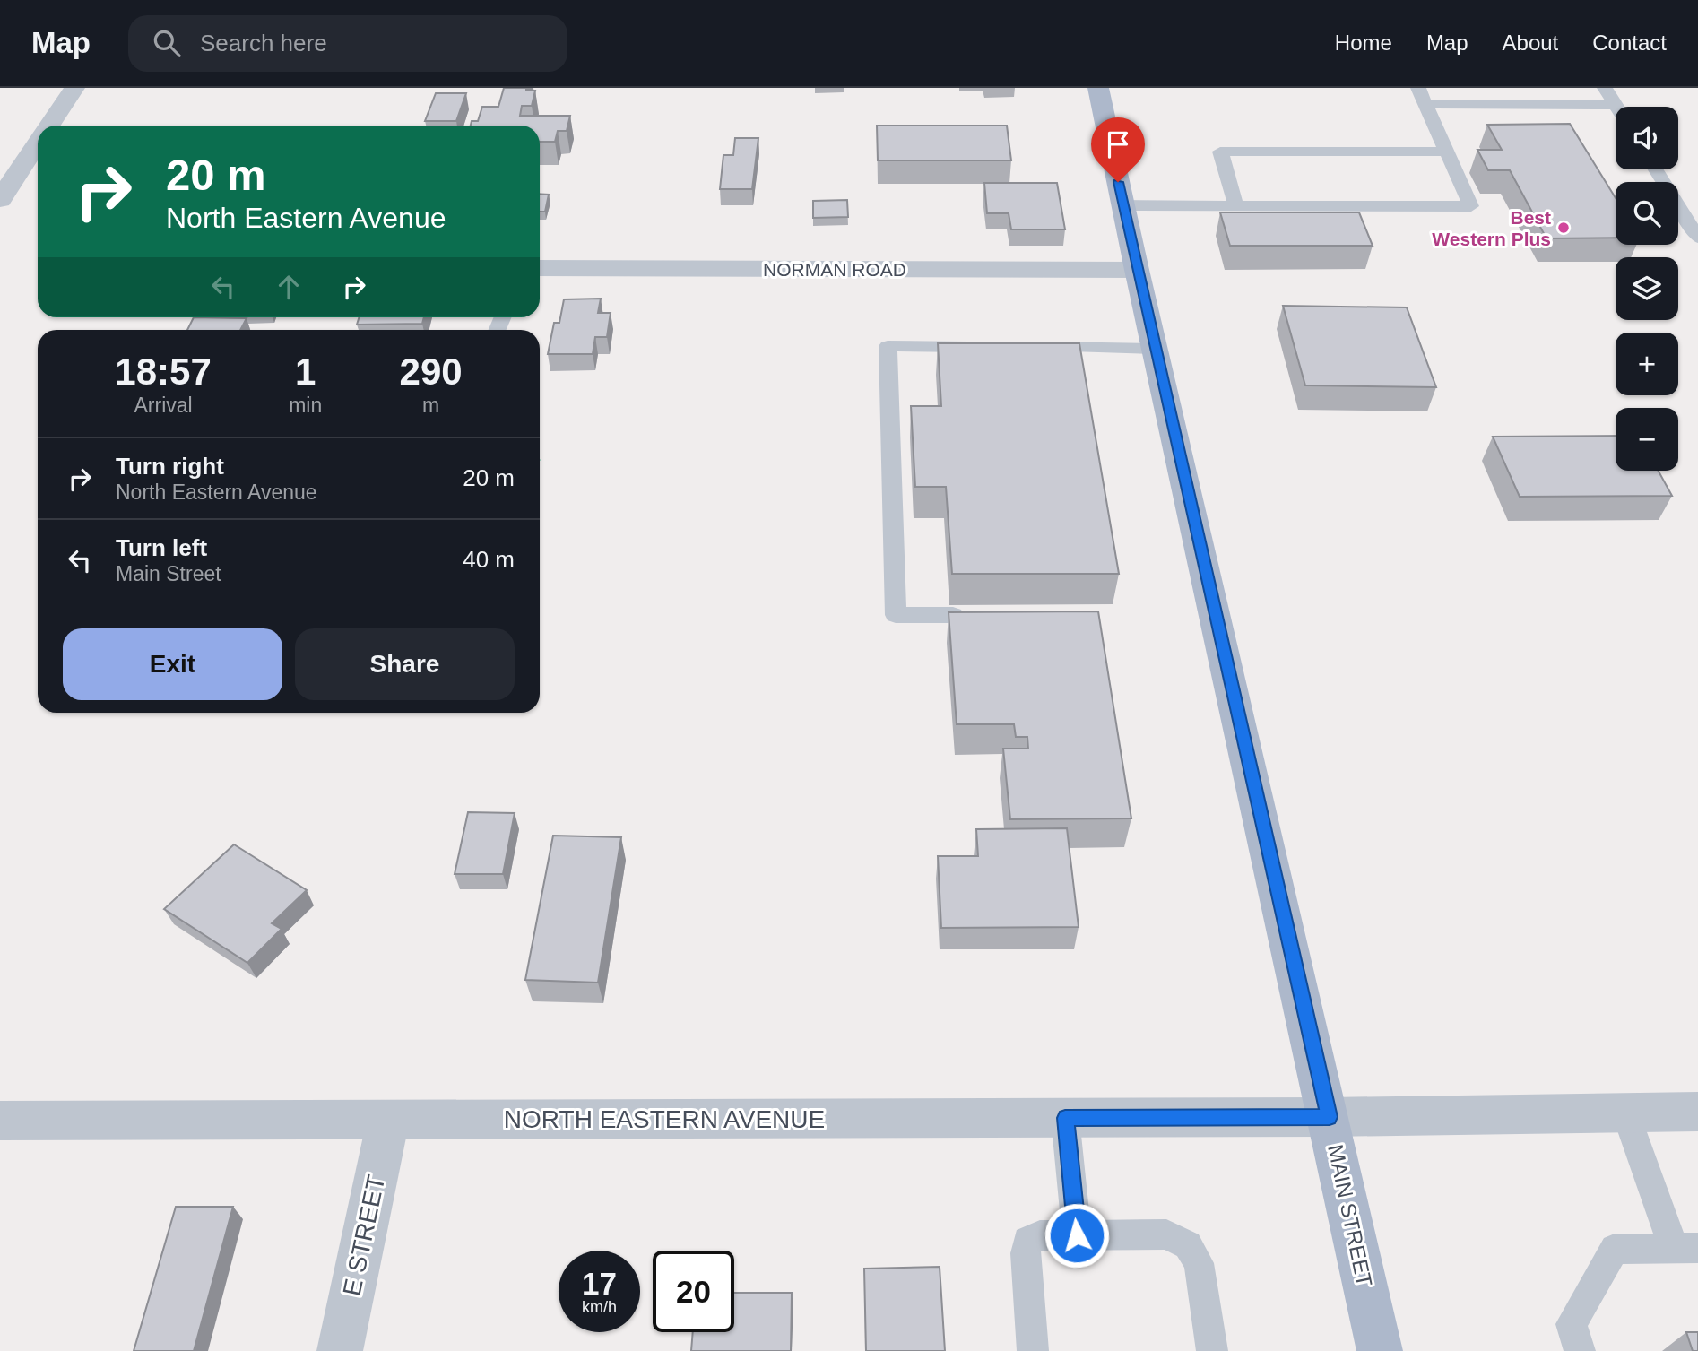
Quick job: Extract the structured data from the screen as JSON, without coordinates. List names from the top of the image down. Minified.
{"streets":{"main road":["MAIN STREET"],"street":["NORMAN ROAD","NORTH EASTERN AVENUE","E STREET"]},"crossings":[["NORMAN ROAD","MAIN STREET"],["NORTH EASTERN AVENUE","MAIN STREET"],["NORTH EASTERN AVENUE","E STREET"]],"places":["Best Western Plus"],"page":{"header":"Map","search":"Search here","nav":["Home","Map","About","Contact"],"map_buttons":["+","−"],"turn":["20 m","North Eastern Avenue"],"eta":["18:57","Arrival","1","min","290","m"],"list":[{"name":"Turn right","note":"North Eastern Avenue","value":"20 m"},{"name":"Turn left","note":"Main Street","value":"40 m"}],"buttons":["Exit","Share"],"speed":"17 km/h","limit":"20"}}
